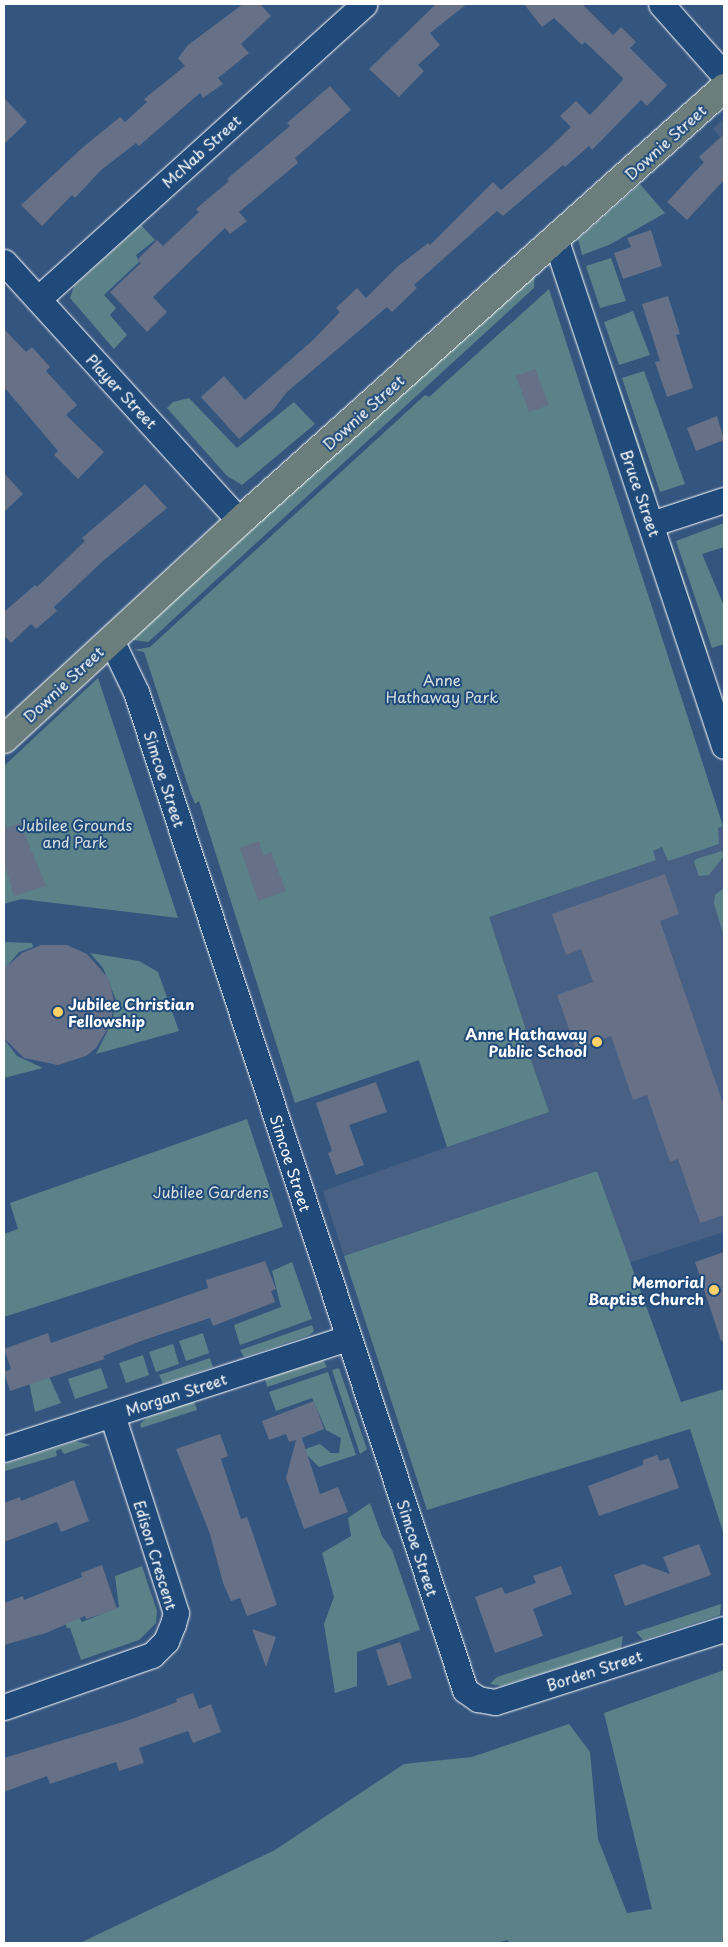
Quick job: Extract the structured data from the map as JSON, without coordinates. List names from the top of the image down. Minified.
{"streets":{"main road":["Downie Street"],"street":["McNab Street","Player Street","Bruce Street","Simcoe Street","Morgan Street","Edison Crescent","Borden Street"]},"crossings":[["Downie Street","Player Street"],["Downie Street","Bruce Street"],["Downie Street","Simcoe Street"],["McNab Street","Player Street"],["Simcoe Street","Morgan Street"],["Simcoe Street","Borden Street"],["Morgan Street","Edison Crescent"]],"parks":["Anne Hathaway Park","Jubilee Grounds and Park","Jubilee Gardens"],"places":["Jubilee Christian Fellowship","Anne Hathaway Public School","Memorial Baptist Church"]}
